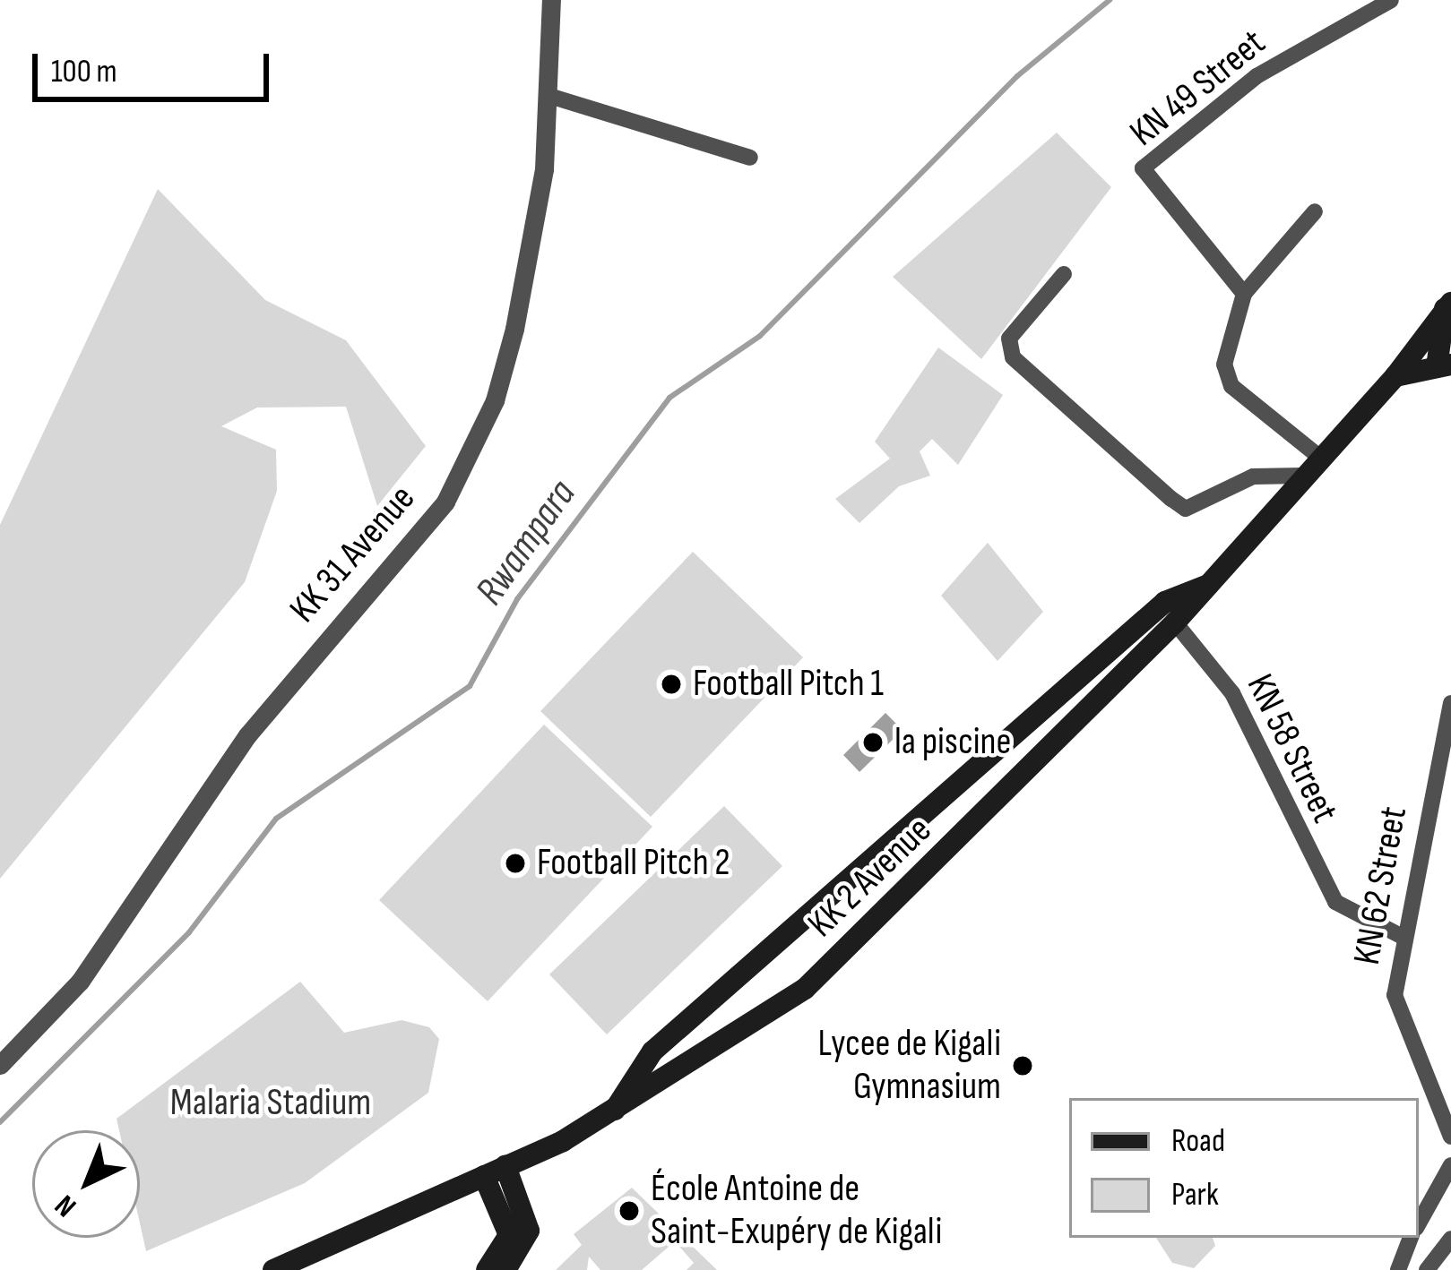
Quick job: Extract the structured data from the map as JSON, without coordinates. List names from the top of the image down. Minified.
{"streets":{"main road":["KK 2 Avenue"],"street":["KN 49 Street","KK 31 Avenue","KN 58 Street","KN 62 Street"]},"crossings":[["KN 58 Street","KK 2 Avenue"],["KN 58 Street","KN 62 Street"]],"water":["Rwampara"],"parks":["Malaria Stadium"],"places":["Football Pitch 1","la piscine","Football Pitch 2","Lycee de Kigali Gymnasium","École Antoine de Saint-Exupéry de Kigali"],"legend":["Road","Park"],"scale_bar":"100 m","north":"bottom left"}
